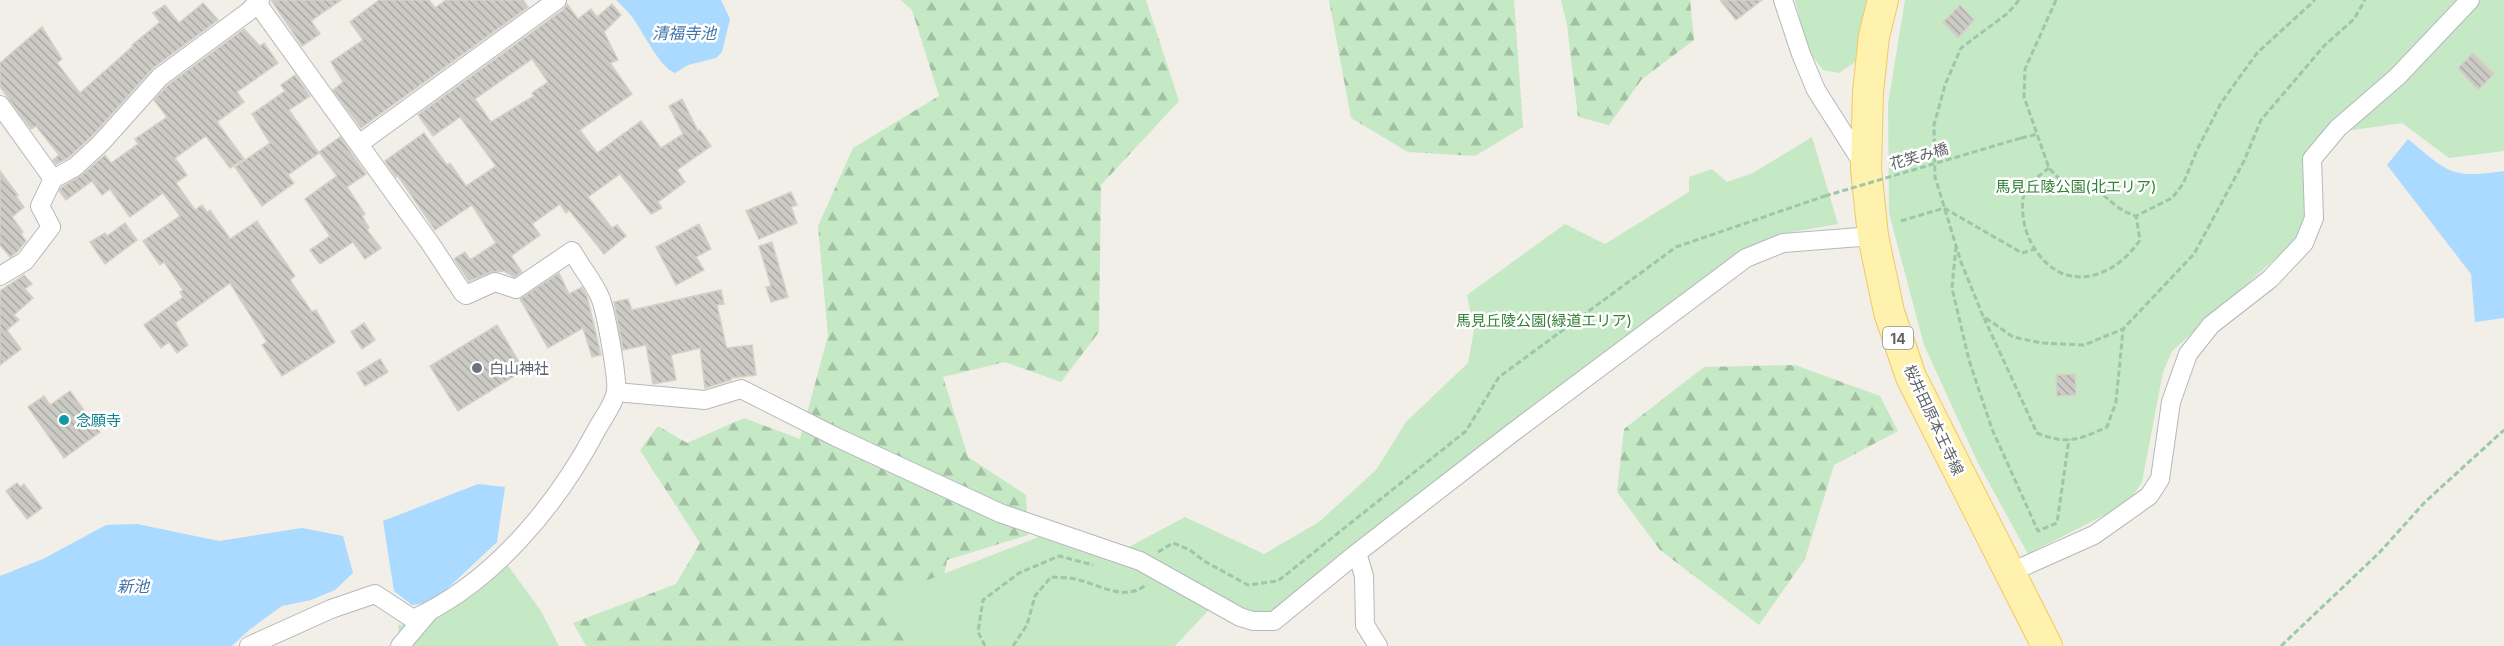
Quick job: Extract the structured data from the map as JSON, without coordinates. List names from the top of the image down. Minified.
{"streets":{"main road":["14","桜井田原本王寺線"],"path":["花笑み橋"]},"water":["清福寺池","新池"],"parks":["馬見丘陵公園(北エリア)","馬見丘陵公園(緑道エリア)"],"places":["白山神社","念願寺"]}
